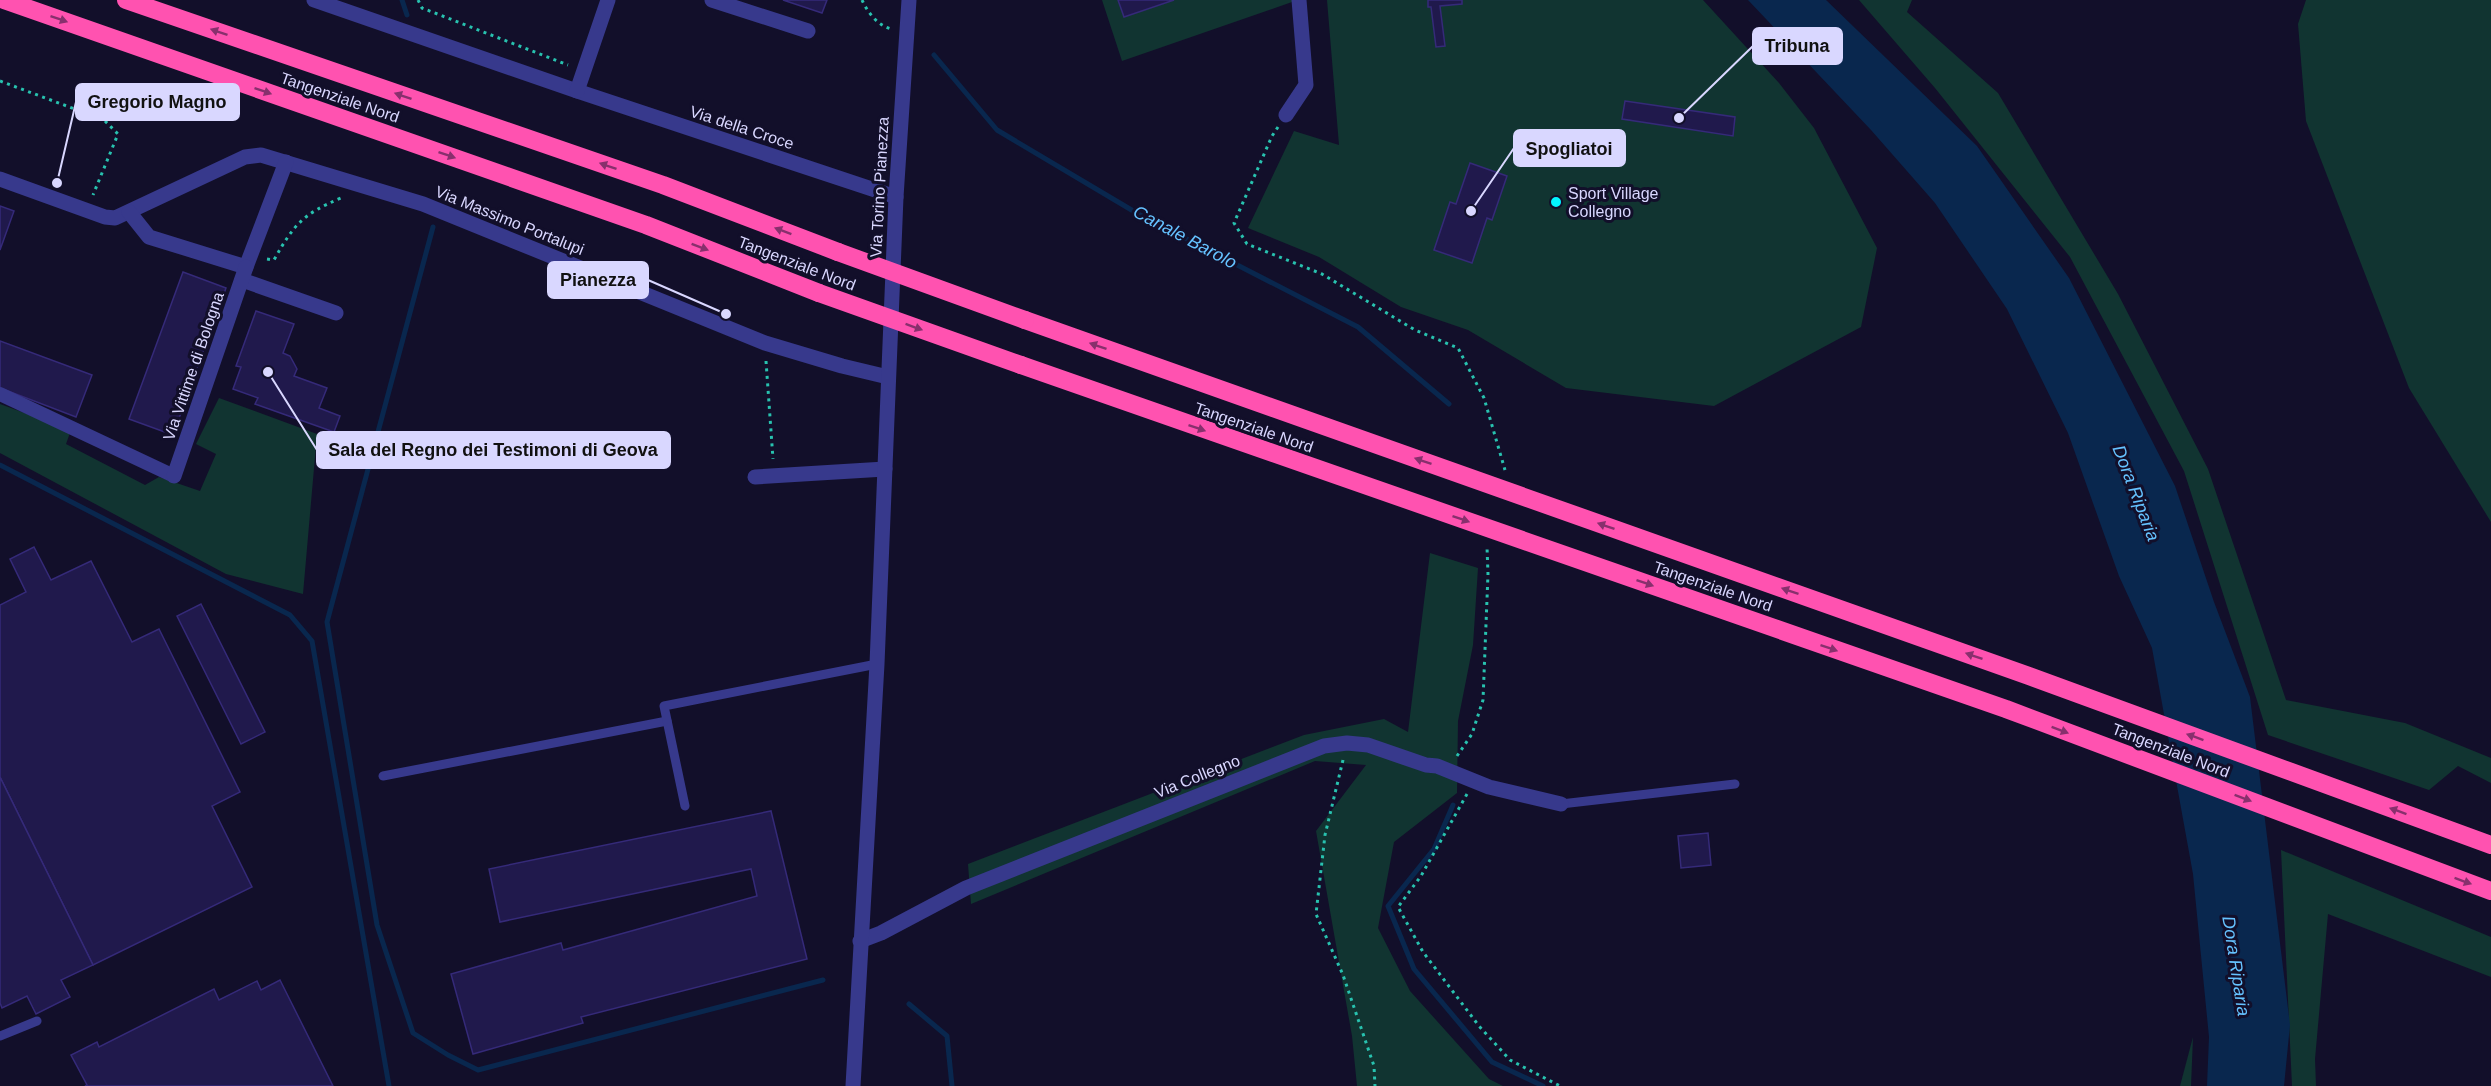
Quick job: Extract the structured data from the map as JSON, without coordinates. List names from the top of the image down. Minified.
{"streets":{"highway":["Tangenziale Nord"],"street":["Via della Croce","Via Torino Pianezza","Via Massimo Portalupi","Via Vittime di Bologna","Via Collegno"]},"crossings":[["Via della Croce","Via Torino Pianezza"],["Via Torino Pianezza","Via Massimo Portalupi"]],"water":["Canale Barolo","Dora Riparia"],"places":["Tribuna","Gregorio Magno","Sport Village Collegno","Spogliatoi","Pianezza","Sala del Regno dei Testimoni di Geova"]}
